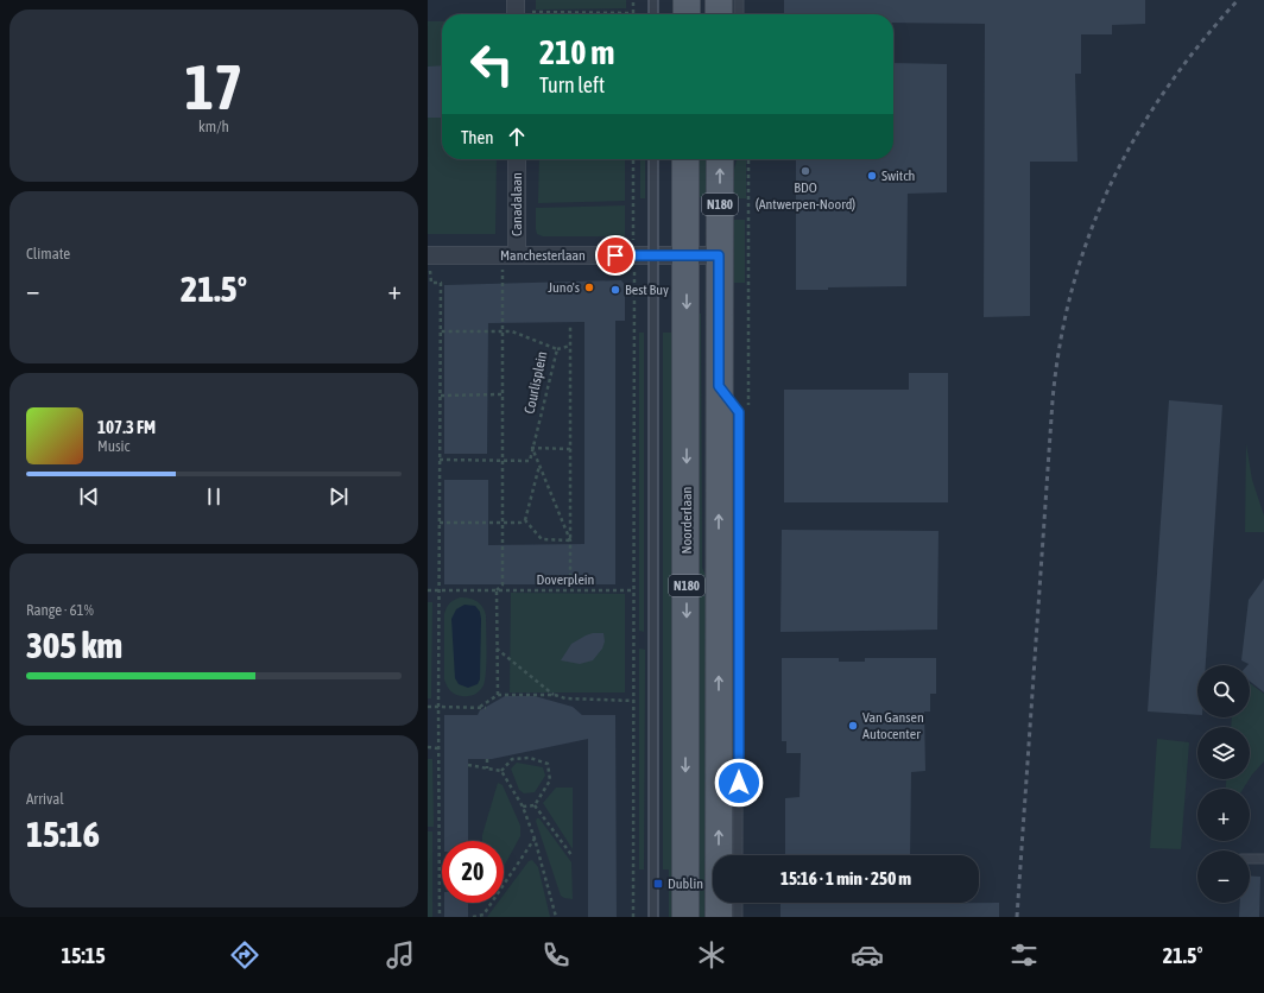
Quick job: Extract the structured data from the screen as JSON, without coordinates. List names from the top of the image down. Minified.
{"streets":{"main road":["N180","Noorderlaan"],"street":["Canadalaan","Manchesterlaan"],"path":["Courlisplein","Doverplein"]},"crossings":[["Canadalaan","Manchesterlaan"],["Canadalaan","Courlisplein"],["N180","Manchesterlaan"],["Manchesterlaan","Courlisplein"],["Manchesterlaan","Noorderlaan"],["Courlisplein","Doverplein"]],"places":{"other":["BDO (Antwerpen-Noord)","Switch","Juno's","Best Buy","Van Gansen Autocenter"],"transit":["Dublin"]},"page":{"tile":[["17","km/h"],"Climate",["Range · 61%","305 km"],["Arrival","15:16"]],"turn":["210 m","Turn left"],"then":"Then","heat":["−","21.5°","+"],"song":["107.3 FM","Music"],"map_buttons":["+","−"],"limit":"20","trip":"15:16 · 1 min · 250 m","tabs":["15:15","21.5°"]}}
